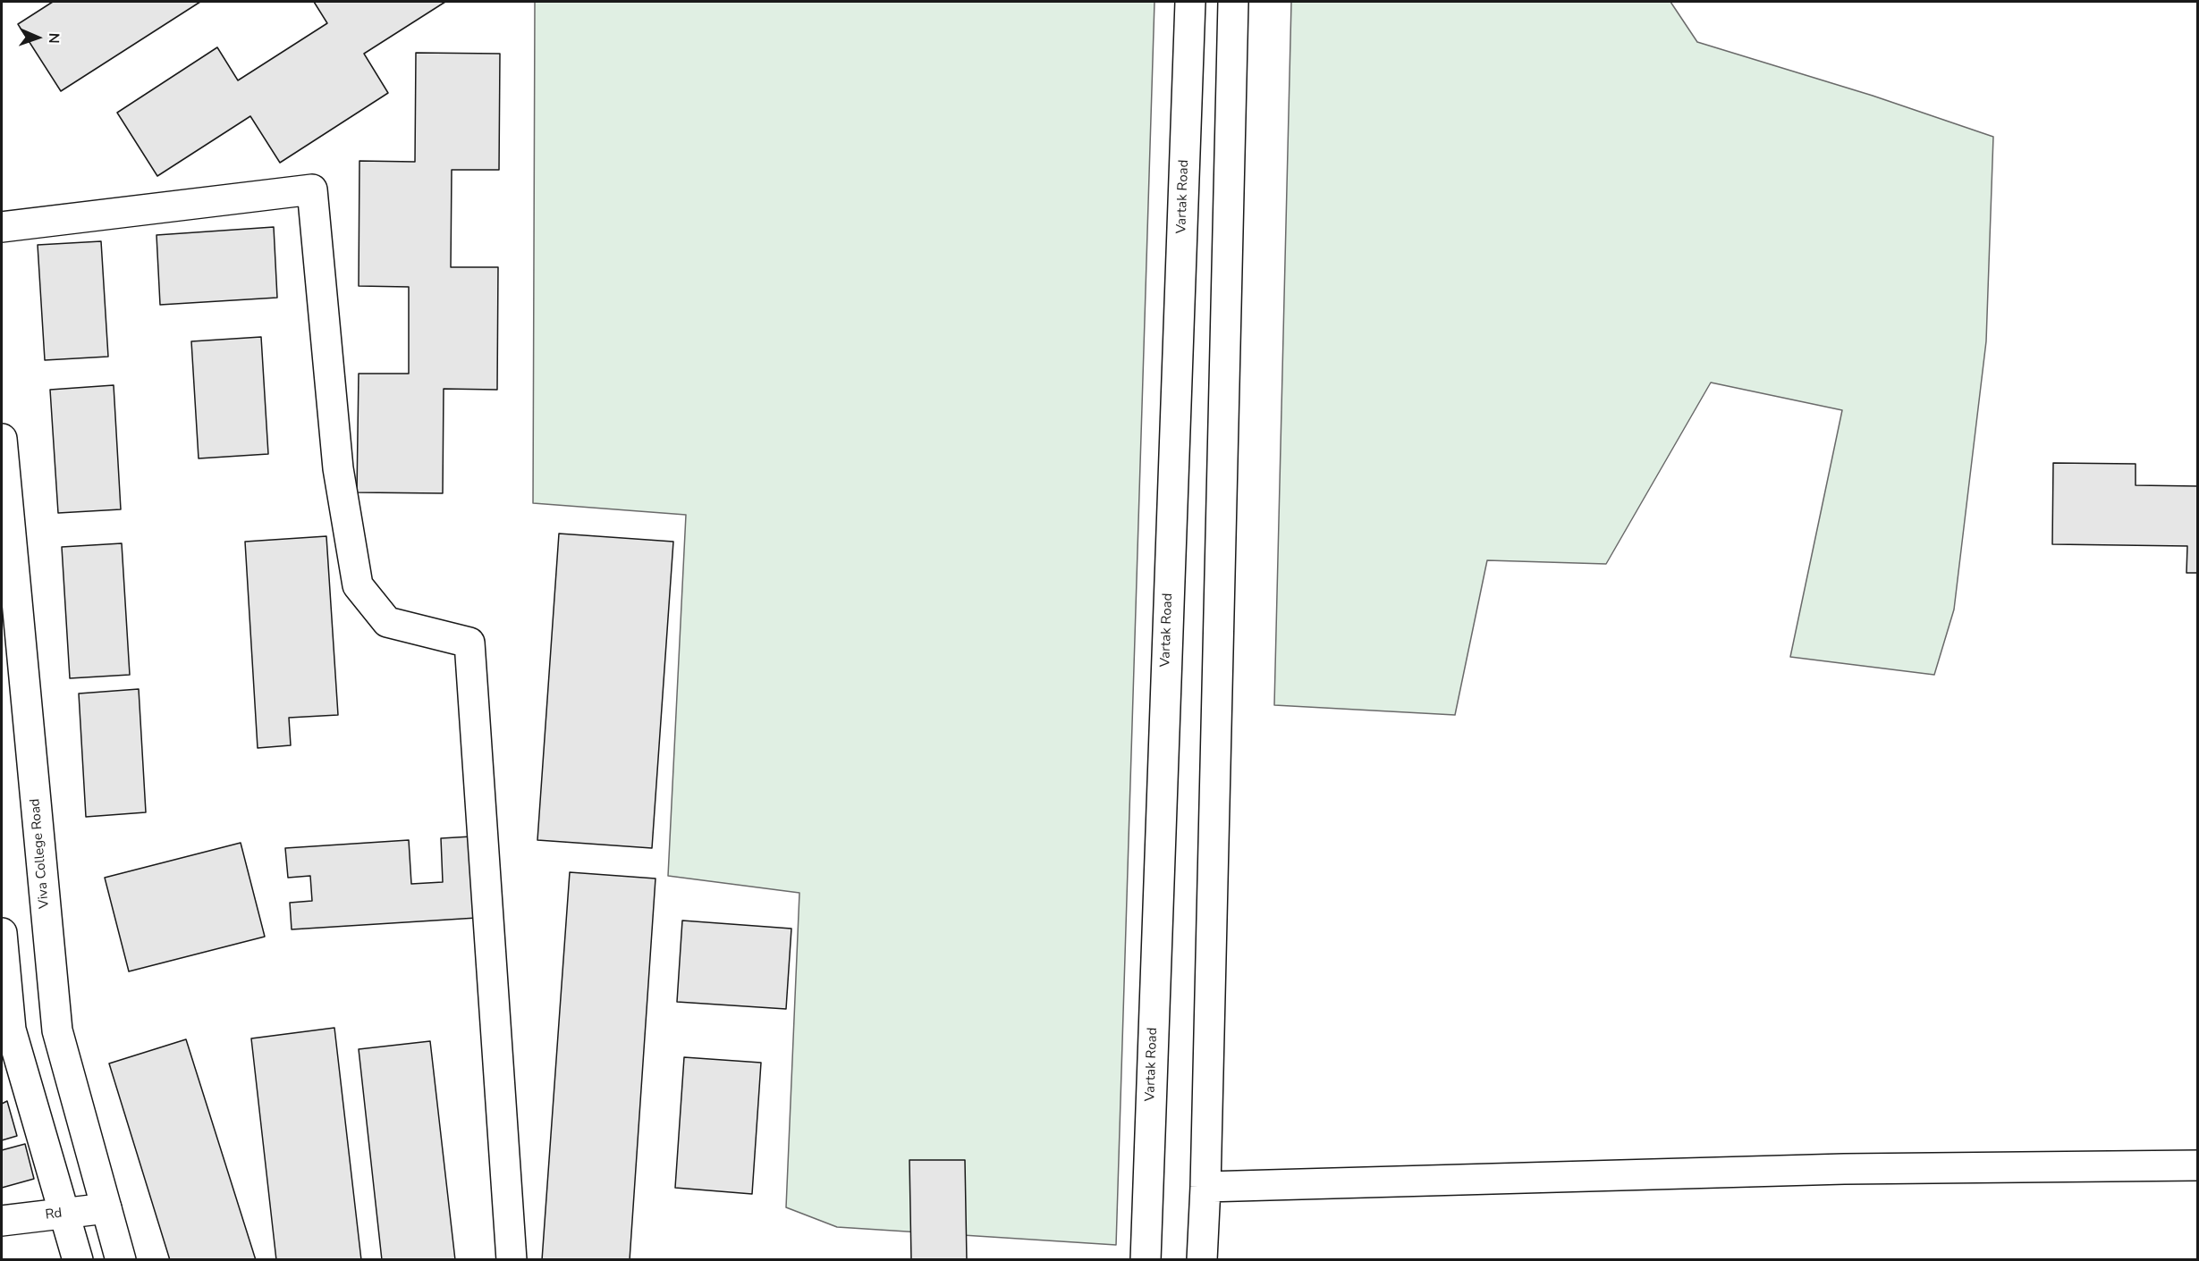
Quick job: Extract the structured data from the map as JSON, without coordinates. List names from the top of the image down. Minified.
{"streets":{"street":["Vartak Road","Viva College Road","Rd"]},"crossings":[["Viva College Road","Rd"]],"north":"right"}
